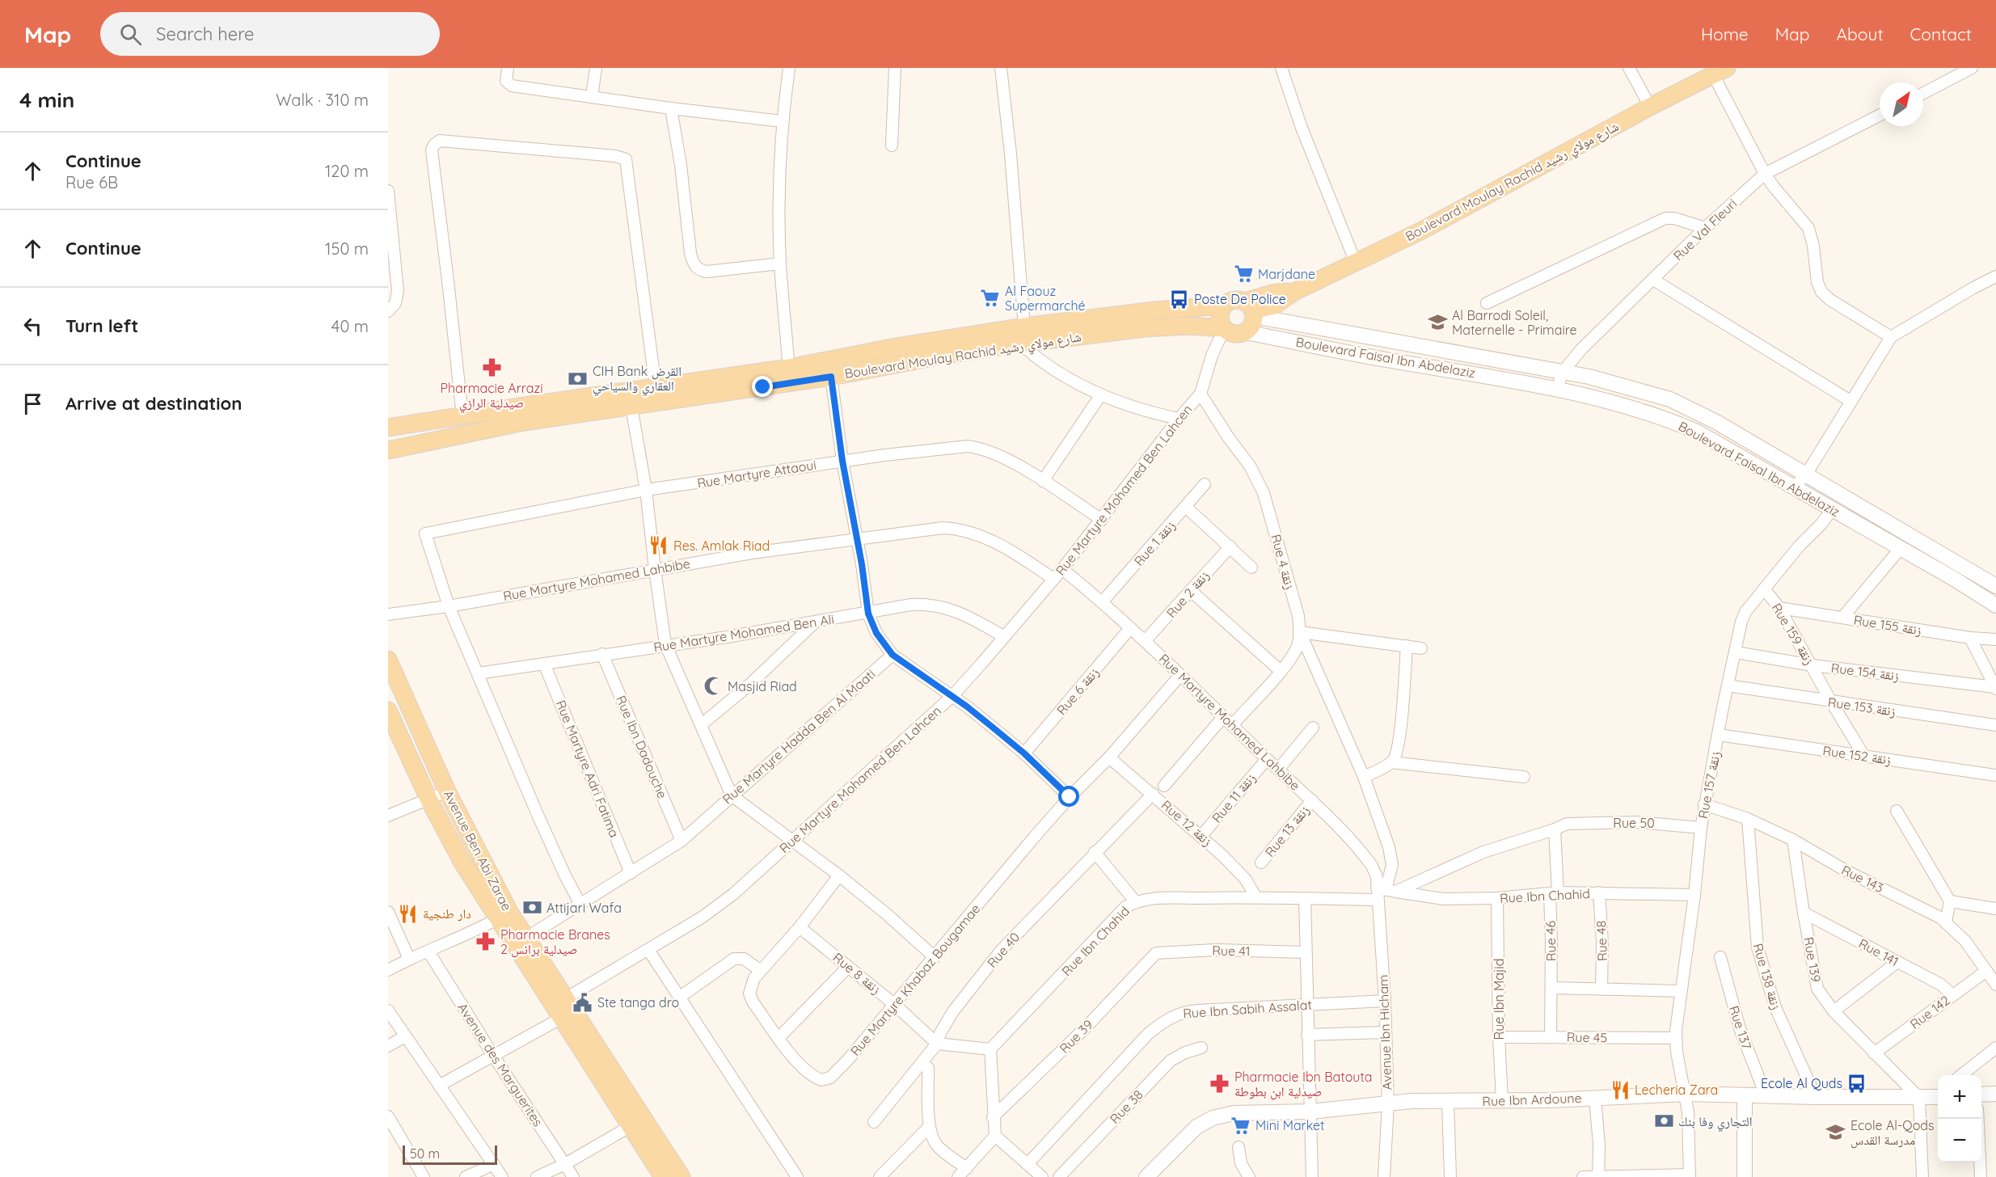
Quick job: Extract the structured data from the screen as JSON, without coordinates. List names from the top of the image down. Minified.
{"streets":{"main road":["Boulevard Moulay Rachid شارع مولاي رشيد","Boulevard Faisal Ibn Abdelaziz","Avenue Ben Abi Zarae","Rue Ibn Ardoune"],"street":["Rue Val Fleuri","Rue Martyre Attaoui","Rue Martyre Mohamed Ben Lahcen","Rue 1 زنقة","Rue 4 زنقة","Rue Martyre Mohamed Lahbibe","Rue 2 زنقة","Rue 155 زنقة","Rue Martyre Mohamed Ben Ali","Rue 159 زنقة","Rue 154 زنقة","Rue 6 زنقة","Rue 153 زنقة","Rue Martyre Hadda Ben Al Maati","Rue Ibn Dadouche","Rue 152 زنقة","Rue Martyre Adri Fatima","Rue 157 زنقة","Rue 11 زنقة","Rue 12 زنقة","Rue 50","Rue 13 زنقة","Rue 143","Rue Ibn Chahid","Rue 46","Rue 48","Rue 40","Rue 41","Rue 141","Rue 139","Rue 8 زنقة","Rue 138 زنقة","Rue Martyre Khabaz Bougamae","Rue Ibn Majid","Rue Ibn Sabih Assalat","Rue 142","Rue 137","Avenue Ibn Hicham","Rue 39","Rue 45","Avenue des Marguerites","Rue 38"]},"crossings":[["Boulevard Moulay Rachid شارع مولاي رشيد","Boulevard Faisal Ibn Abdelaziz"],["Rue Val Fleuri","Boulevard Faisal Ibn Abdelaziz"],["Boulevard Faisal Ibn Abdelaziz","Rue 157 زنقة"],["Rue Martyre Attaoui","Rue Martyre Mohamed Ben Lahcen"],["Rue Martyre Attaoui","Rue Martyre Mohamed Lahbibe"],["Rue Martyre Mohamed Ben Lahcen","Rue 4 زنقة"],["Rue Martyre Mohamed Ben Lahcen","Rue Martyre Mohamed Lahbibe"],["Rue Martyre Mohamed Ben Lahcen","Rue Martyre Mohamed Ben Ali"],["Rue Martyre Mohamed Ben Lahcen","Avenue Ben Abi Zarae"],["Rue 1 زنقة","Rue Martyre Mohamed Lahbibe"],["Rue 4 زنقة","Rue Martyre Mohamed Lahbibe"],["Rue Martyre Mohamed Lahbibe","Rue 2 زنقة"],["Rue Martyre Mohamed Lahbibe","Rue 6 زنقة"],["Rue Martyre Mohamed Lahbibe","Rue 11 زنقة"],["Rue Martyre Mohamed Lahbibe","Rue 13 زنقة"],["Rue Martyre Mohamed Lahbibe","Rue Ibn Chahid"],["Rue Martyre Mohamed Lahbibe","Rue Martyre Khabaz Bougamae"],["Rue Martyre Mohamed Lahbibe","Avenue Ibn Hicham"],["Rue 155 زنقة","Rue 159 زنقة"],["Rue Martyre Mohamed Ben Ali","Rue Ibn Dadouche"],["Rue Martyre Mohamed Ben Ali","Rue Martyre Adri Fatima"],["Rue 159 زنقة","Rue 154 زنقة"],["Rue 159 زنقة","Rue 153 زنقة"],["Rue 159 زنقة","Rue 152 زنقة"],["Rue 159 زنقة","Rue 157 زنقة"],["Rue 154 زنقة","Rue 157 زنقة"],["Rue 153 زنقة","Rue 157 زنقة"],["Rue Martyre Hadda Ben Al Maati","Rue Ibn Dadouche"],["Rue Martyre Hadda Ben Al Maati","Rue Martyre Adri Fatima"],["Rue Martyre Hadda Ben Al Maati","Avenue Ben Abi Zarae"],["Rue 152 زنقة","Rue 157 زنقة"],["Rue 157 زنقة","Rue 50"],["Rue 157 زنقة","Rue 143"],["Rue 157 زنقة","Rue Ibn Chahid"],["Rue 157 زنقة","Rue 45"],["Rue 157 زنقة","Rue Ibn Ardoune"],["Rue 11 زنقة","Rue 12 زنقة"],["Rue 12 زنقة","Rue Ibn Chahid"],["Rue 12 زنقة","Rue 40"],["Rue 12 زنقة","Rue Martyre Khabaz Bougamae"],["Rue 50","Rue 46"],["Rue 143","Rue 139"],["Rue 143","Rue 138 زنقة"],["Rue 143","Rue 142"],["Rue Ibn Chahid","Rue 46"],["Rue Ibn Chahid","Rue 48"],["Rue Ibn Chahid","Rue Ibn Majid"],["Rue Ibn Chahid","Avenue Ibn Hicham"],["Rue 46","Rue 45"],["Rue 40","Rue 8 زنقة"],["Rue 41","Rue 39"],["Rue 141","Rue 139"],["Rue 141","Rue 142"],["Rue 139","Rue 142"],["Rue 139","Rue Ibn Ardoune"],["Rue 8 زنقة","Rue Martyre Khabaz Bougamae"],["Rue 138 زنقة","Rue Ibn Ardoune"],["Rue Ibn Majid","Rue 45"],["Rue Ibn Majid","Rue Ibn Ardoune"],["Rue Ibn Sabih Assalat","Avenue Ibn Hicham"],["Rue 137","Rue Ibn Ardoune"],["Avenue Ibn Hicham","Rue Ibn Ardoune"]],"places":{"supermarket":["Marjdane","Al Faouz Supermarché","Mini Market"],"bus stop":["Poste De Police","Ecole Al Quds"],"school or university":["Al Barrodi Soleil, Maternelle - Primaire","Ecole Al-Qods مدرسة القدس"],"pharmacy":["Pharmacie Arrazi صيدلية الرازي","Pharmacie Branes 2 صيدلية برانس","Pharmacie Ibn Batouta صيدلية ابن بطوطة"],"bank":["CIH Bank القرض العقاري والسياحي","Attijari Wafa","التجاري وفا بنك"],"restaurant":["Res. Amlak Riad","دار طنجية","Lecheria Zara"],"mosque":["Masjid Riad"],"public building":["Ste tanga dro"]},"scale_bar":"50 m","north":"top right","page":{"header":"Map","search":"Search here","nav":["Home","Map","About","Contact"],"heading":["4 min","Walk · 310 m"],"list":[["Continue","Rue 6B","120 m"],["Continue","150 m"],["Turn left","40 m"],"Arrive at destination"],"map_buttons":["+","−"],"scale":"50 m"}}
